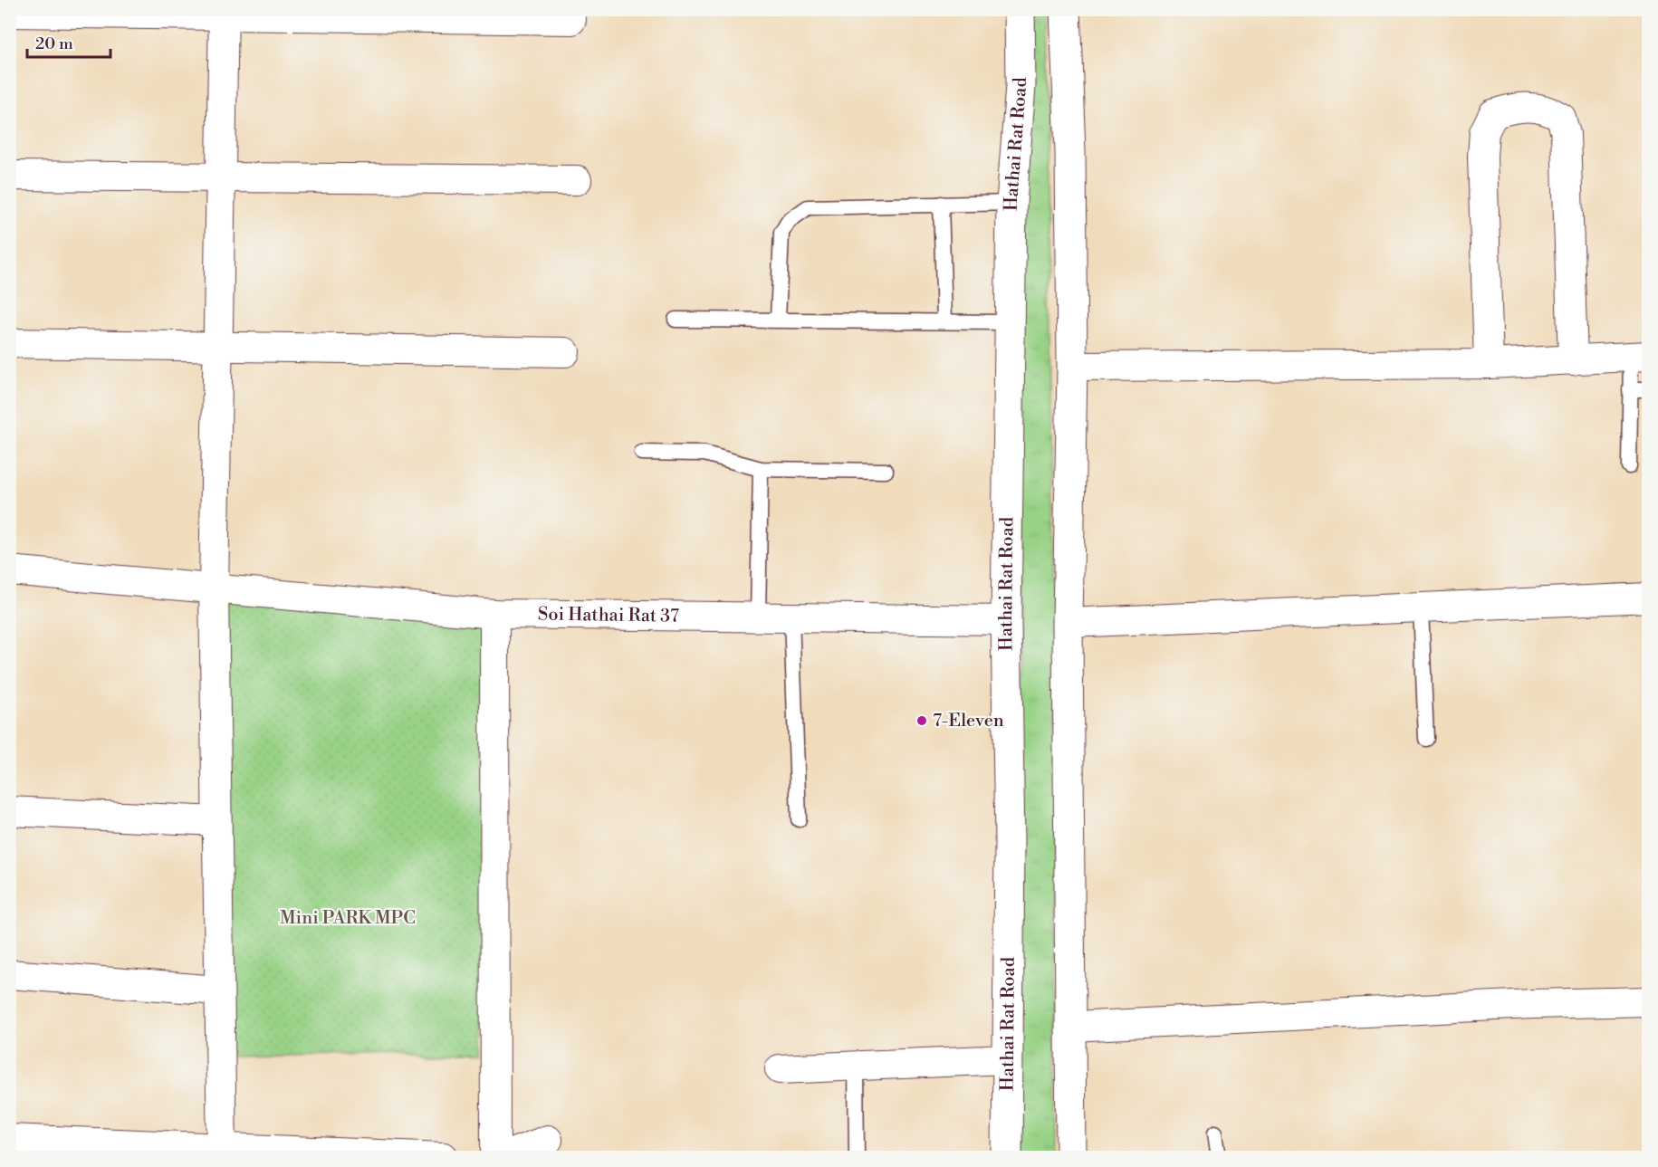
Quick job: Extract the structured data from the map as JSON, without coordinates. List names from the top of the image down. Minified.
{"streets":{"main road":["Hathai Rat Road"],"street":["Soi Hathai Rat 37"]},"crossings":[["Hathai Rat Road","Soi Hathai Rat 37"]],"parks":["Mini PARK MPC"],"places":["7-Eleven"],"scale_bar":"20 m"}
